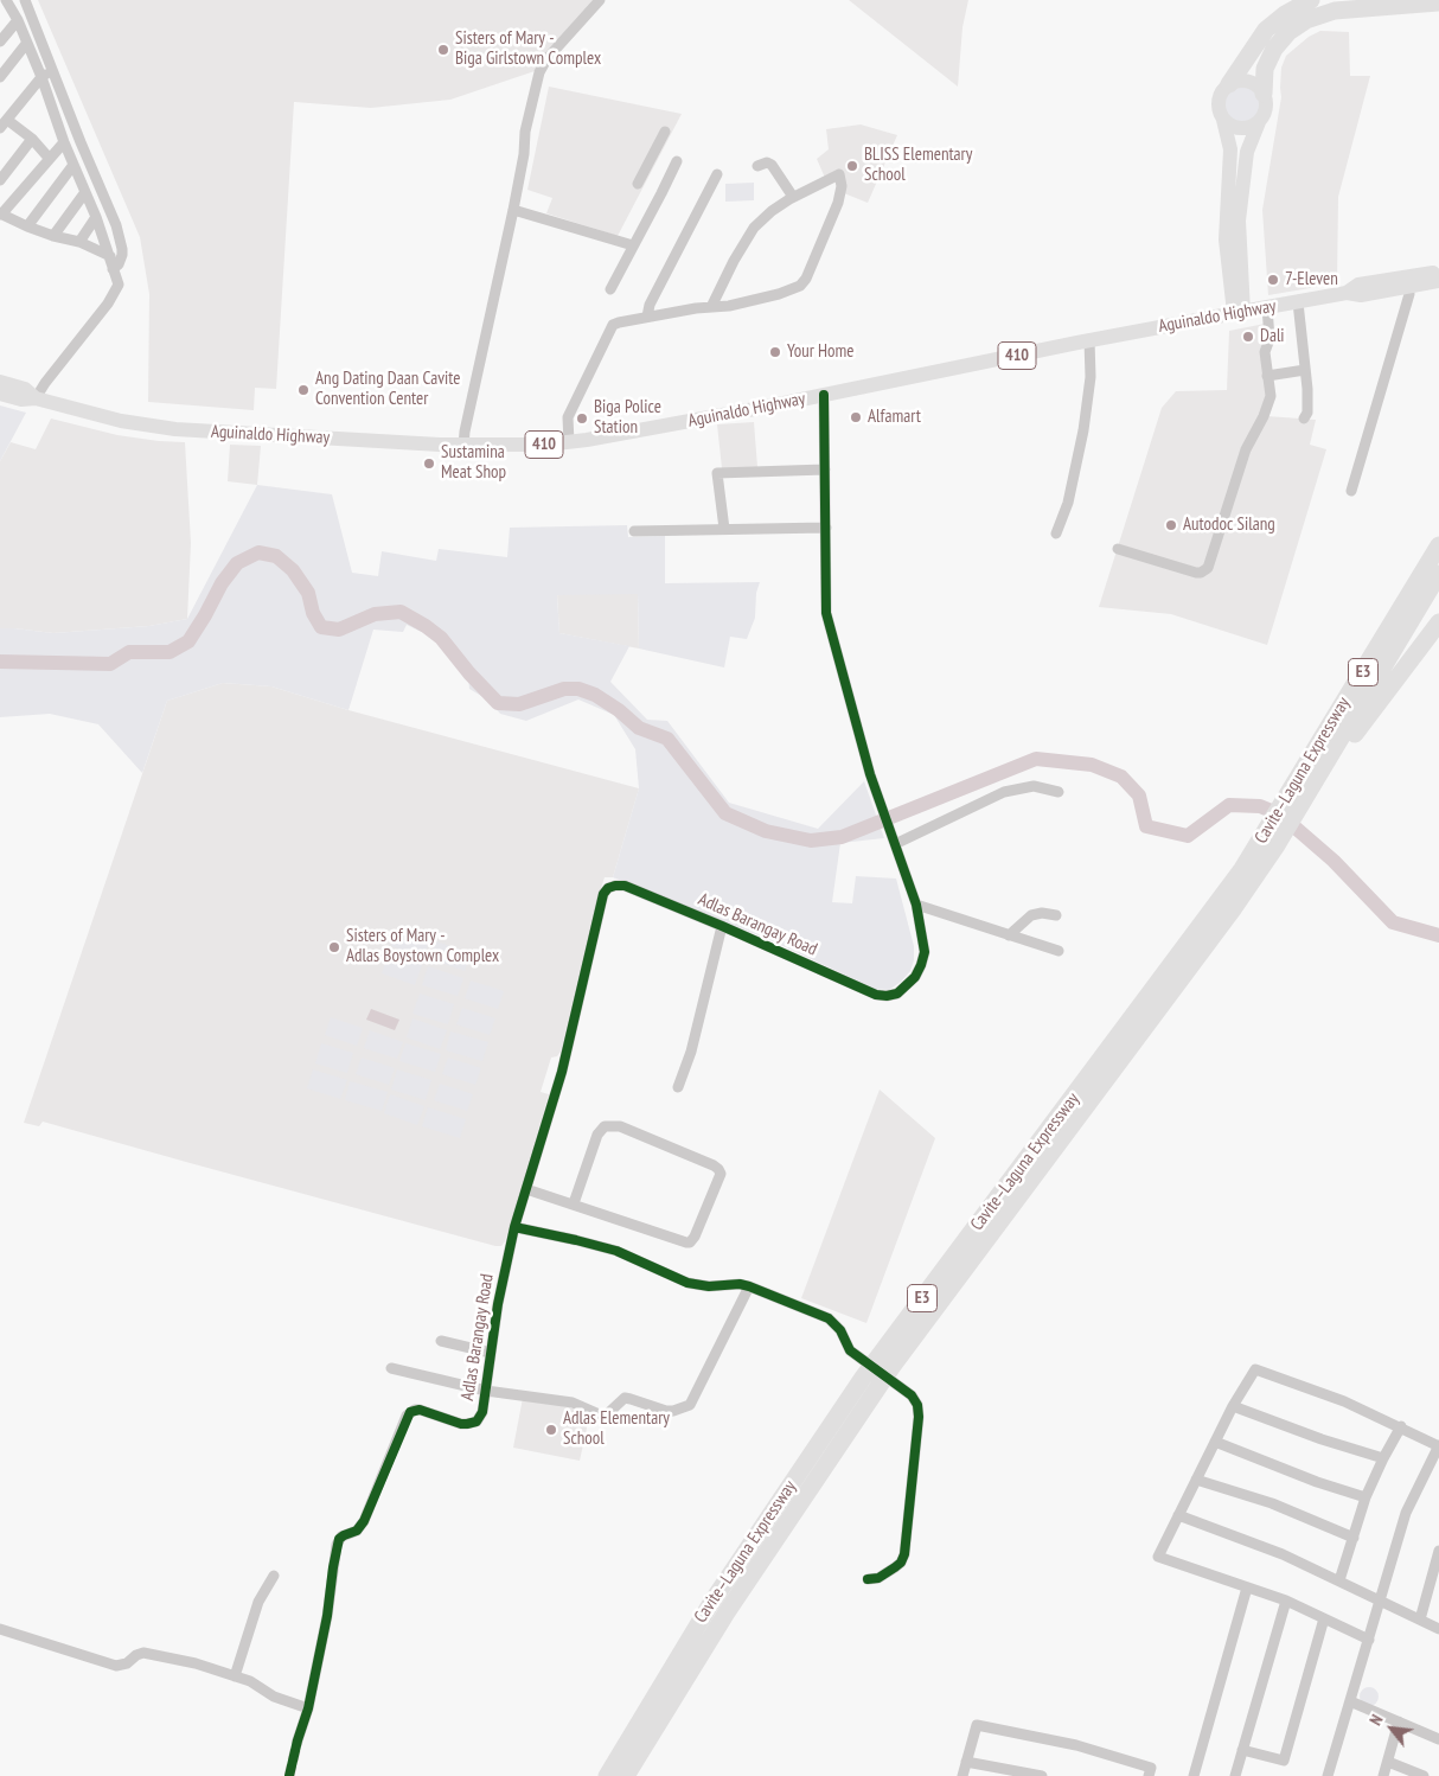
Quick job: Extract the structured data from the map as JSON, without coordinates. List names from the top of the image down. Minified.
{"streets":{"highway":["E3","Cavite–Laguna Expressway"],"main road":["Aguinaldo Highway","410"],"street":["Adlas Barangay Road"]},"crossings":[["Aguinaldo Highway","Adlas Barangay Road"]],"places":["Sisters of Mary - Biga Girlstown Complex","BLISS Elementary School","7-Eleven","Dali","Your Home","Ang Dating Daan Cavite Convention Center","Alfamart","Biga Police Station","Sustamina Meat Shop","Autodoc Silang","Sisters of Mary - Adlas Boystown Complex","Adlas Elementary School"],"north":"top left"}
